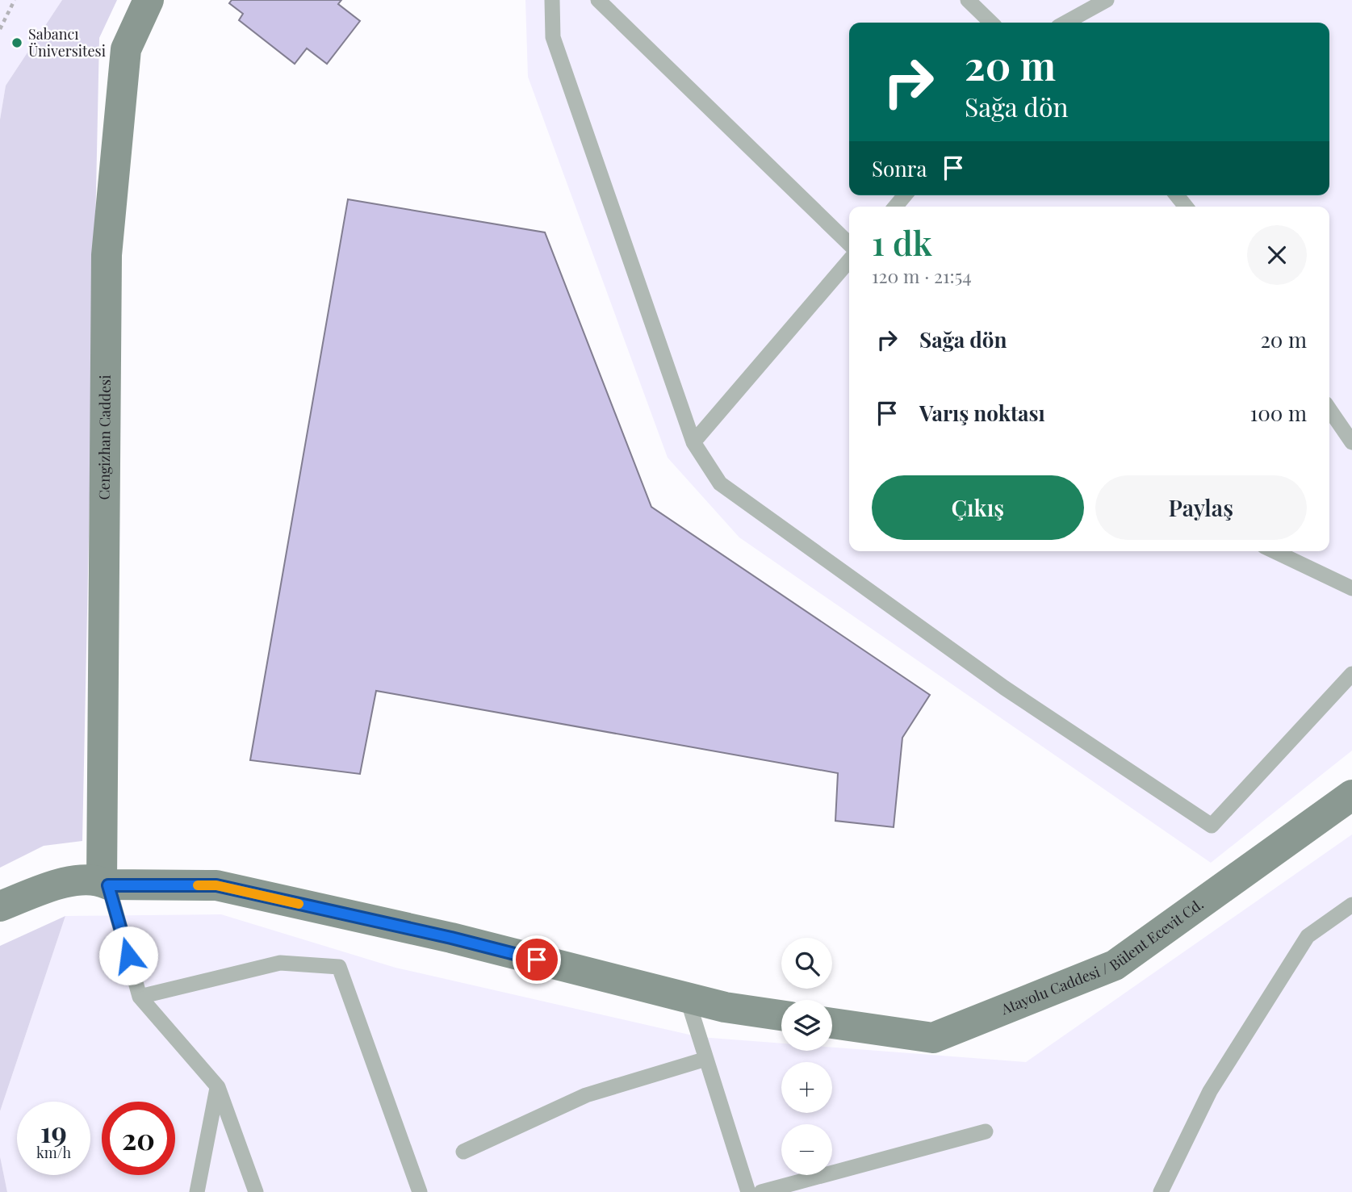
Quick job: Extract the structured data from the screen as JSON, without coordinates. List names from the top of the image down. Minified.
{"streets":{"street":["Cengizhan Caddesi","Atayolu Caddesi / Bülent Ecevit Cd."]},"places":["Sabancı Üniversitesi"],"page":{"turn":["20 m","Sağa dön"],"then":"Sonra","heading":["1 dk","120 m · 21:54"],"list":[{"name":"Sağa dön","value":"20 m"},{"name":"Varış noktası","value":"100 m"}],"buttons":["Çıkış","Paylaş"],"map_buttons":["+","−"],"speed":"19 km/h","limit":"20"}}
